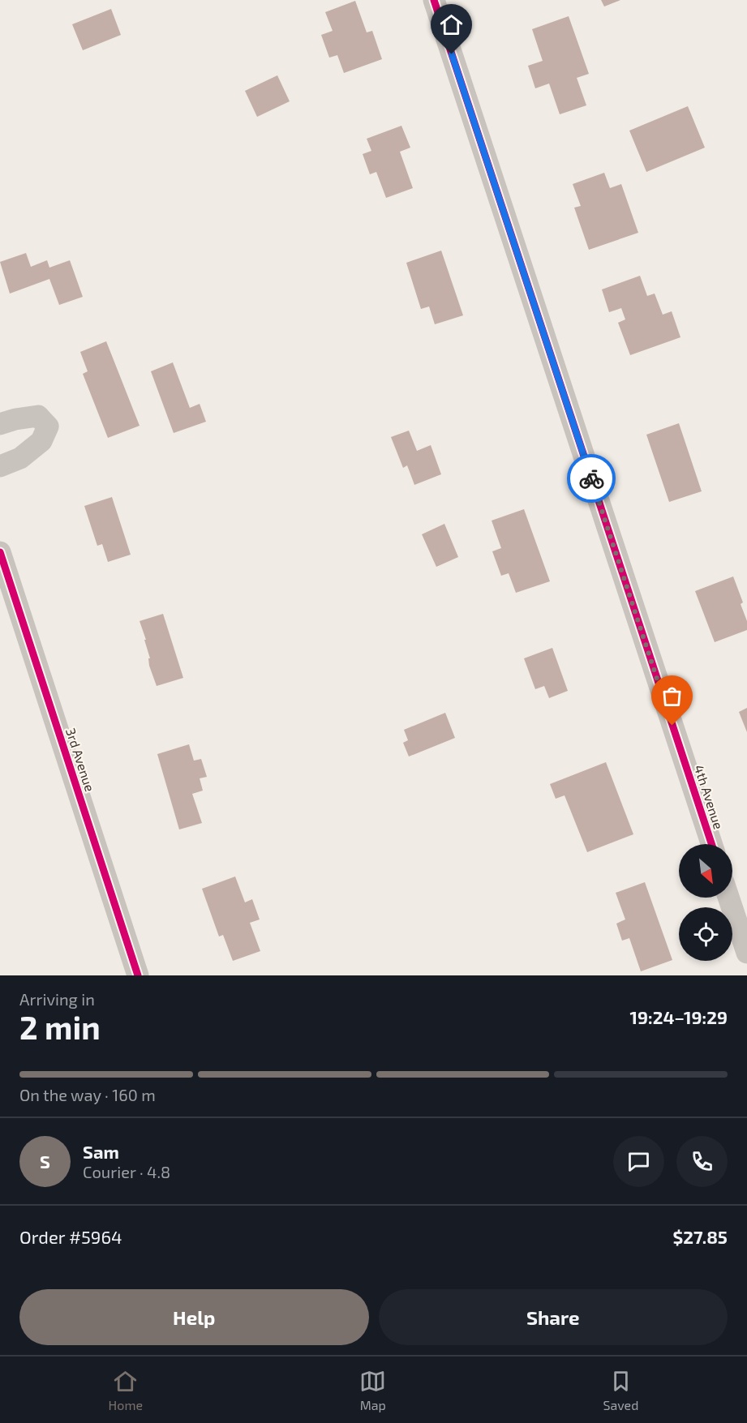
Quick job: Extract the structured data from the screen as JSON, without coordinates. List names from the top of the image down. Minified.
{"streets":{"street":["3rd Avenue","4th Avenue"]},"north":"bottom right","page":{"heading":["2 min","Arriving in","19:24–19:29"],"panel":["Sam","Courier · 4.8","Order #5964","$27.85"],"bar":"On the way · 160 m","round":"S","buttons":["Help","Share"],"tabs":["Home","Map","Saved"]}}
